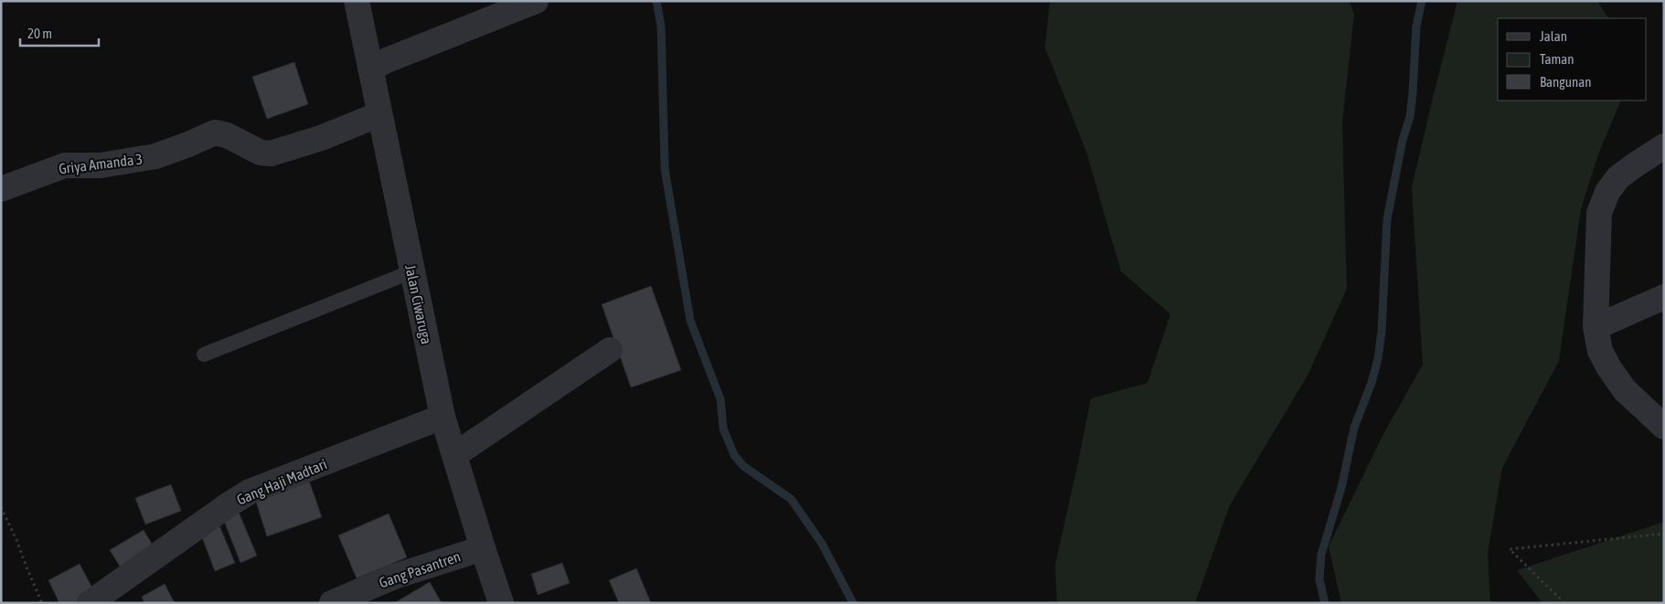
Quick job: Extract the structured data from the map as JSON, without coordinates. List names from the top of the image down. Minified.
{"streets":{"street":["Griya Amanda 3","Jalan Ciwaruga","Gang Haji Madtari","Gang Pasantren"]},"crossings":[["Griya Amanda 3","Jalan Ciwaruga"],["Jalan Ciwaruga","Gang Haji Madtari"],["Jalan Ciwaruga","Gang Pasantren"]],"legend":["Jalan","Taman","Bangunan"],"scale_bar":"20 m"}
